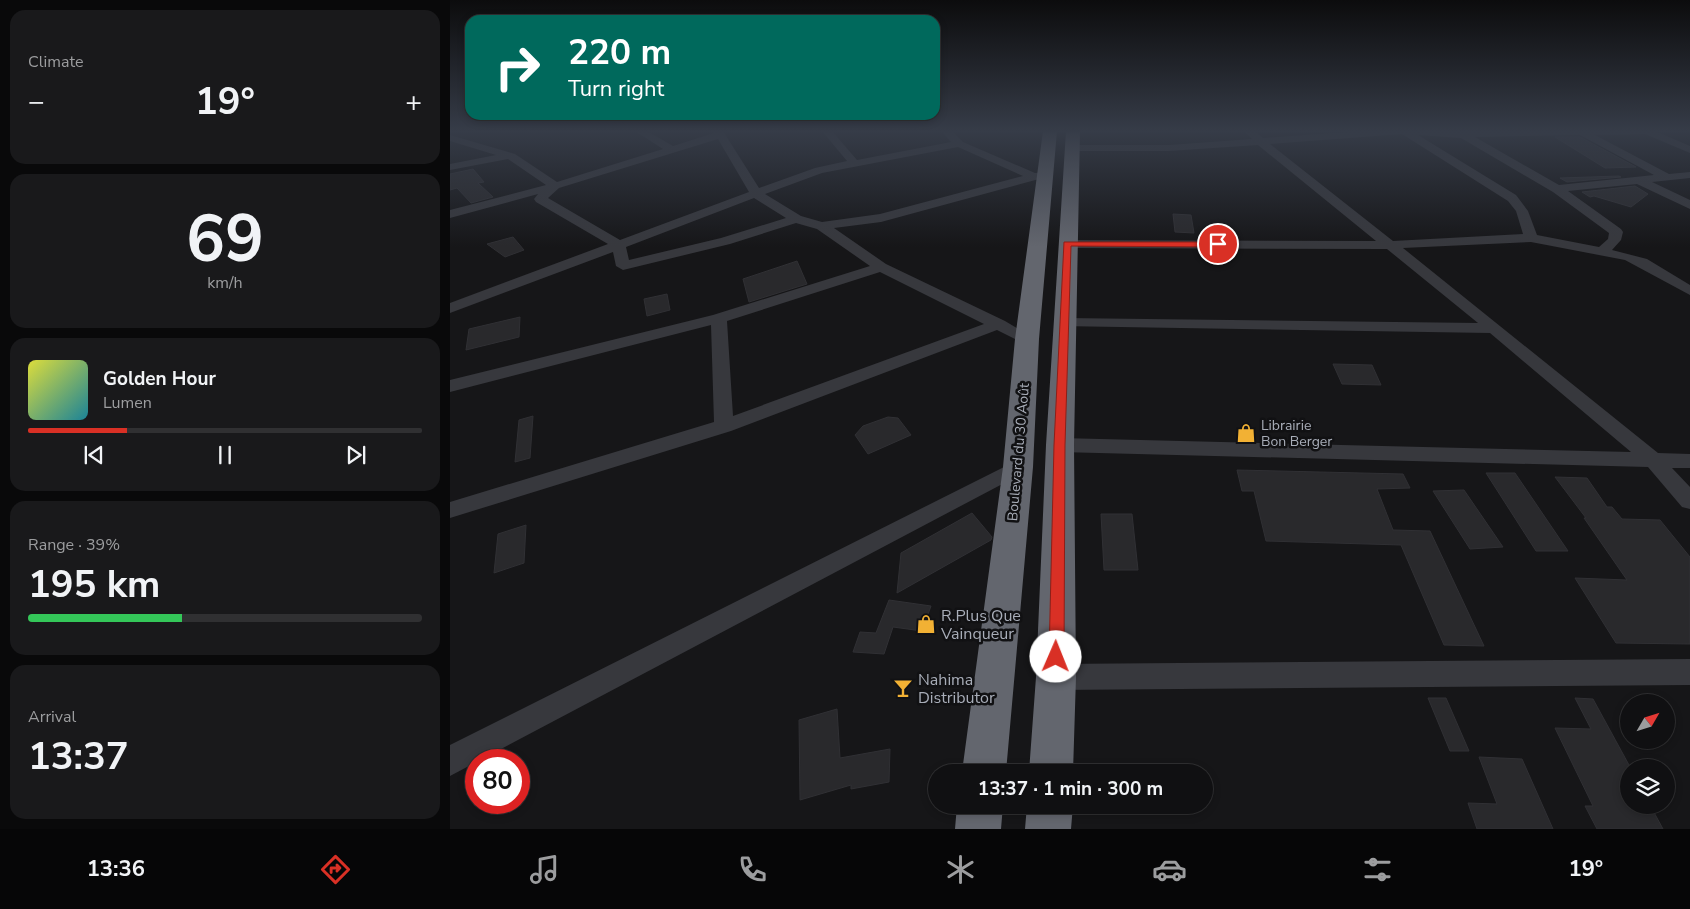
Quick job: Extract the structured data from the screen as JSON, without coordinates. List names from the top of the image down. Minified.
{"streets":{"highway":["Boulevard du 30 Août"]},"places":{"shop":["Librairie Bon Berger","R.Plus Que Vainqueur"],"bar":["Nahima Distributor"]},"north":"top right","page":{"tile":["Climate",["69","km/h"],["Range · 39%","195 km"],["Arrival","13:37"]],"turn":["220 m","Turn right"],"heat":["−","19°","+"],"song":["Golden Hour","Lumen"],"limit":"80","trip":"13:37 · 1 min · 300 m","tabs":["13:36","19°"]}}
